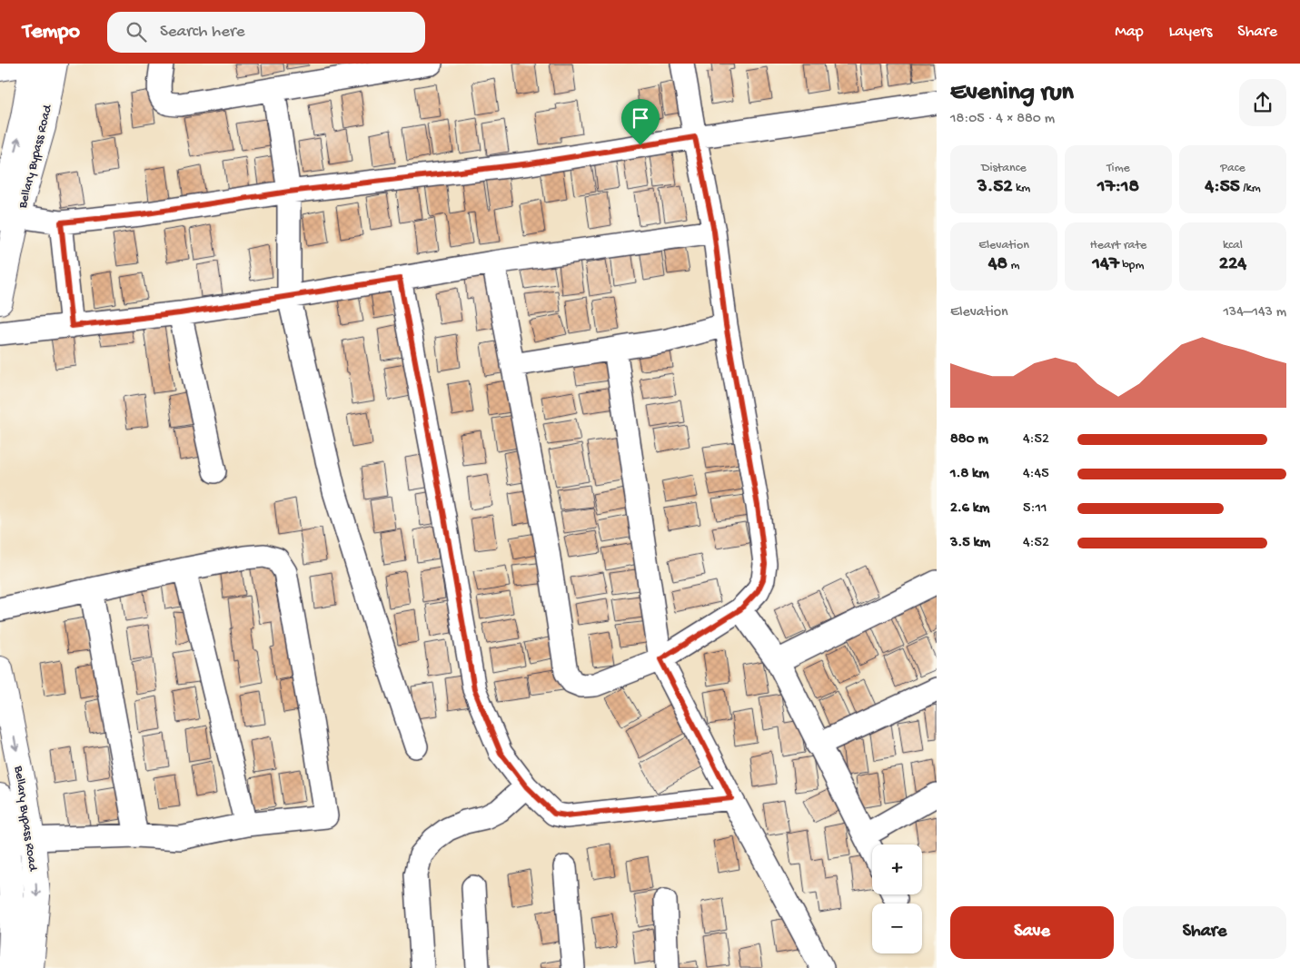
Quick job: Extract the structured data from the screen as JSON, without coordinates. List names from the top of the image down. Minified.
{"streets":{"street":["Bellary Bypass Road"]},"page":{"header":"Tempo","search":"Search here","nav":["Map","Layers","Share"],"heading":["Evening run","18:05 · 4 × 880 m"],"stats":[["Distance","3.52 km"],["Time","17:18"],["Pace","4:55 /km"],["Elevation","48 m"],["Heart rate","147 bpm"],["kcal","224"]],"chart":["Elevation","134–143 m"],"list":[{"name":"880 m","note":"4:52"},{"name":"1.8 km","note":"4:45"},{"name":"2.6 km","note":"5:11"},{"name":"3.5 km","note":"4:52"}],"map_buttons":["+","−"],"buttons":["Save","Share"]}}
